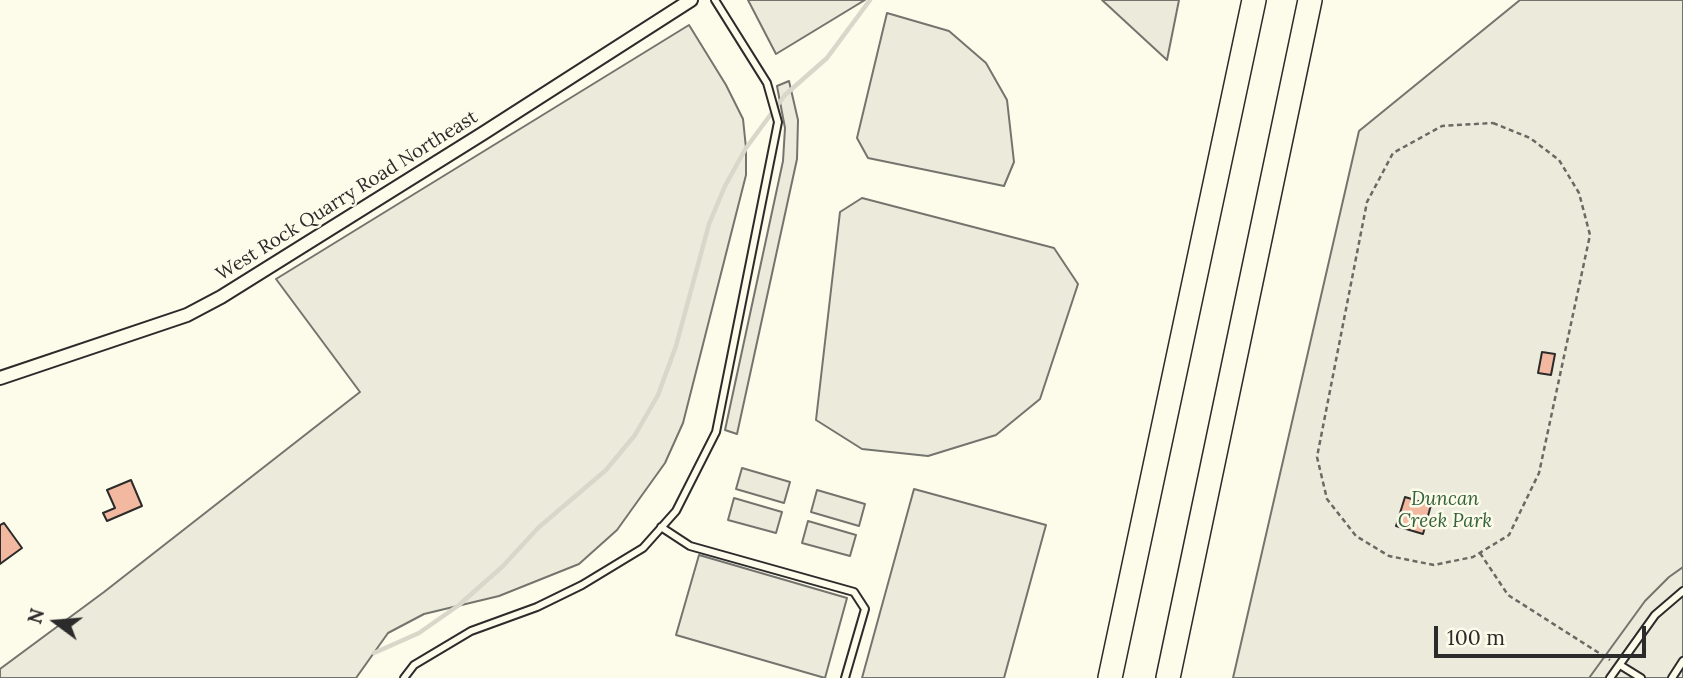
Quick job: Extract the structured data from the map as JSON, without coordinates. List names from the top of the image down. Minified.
{"streets":{"street":["West Rock Quarry Road Northeast"]},"parks":["Duncan Creek Park"],"scale_bar":"100 m","north":"left"}
